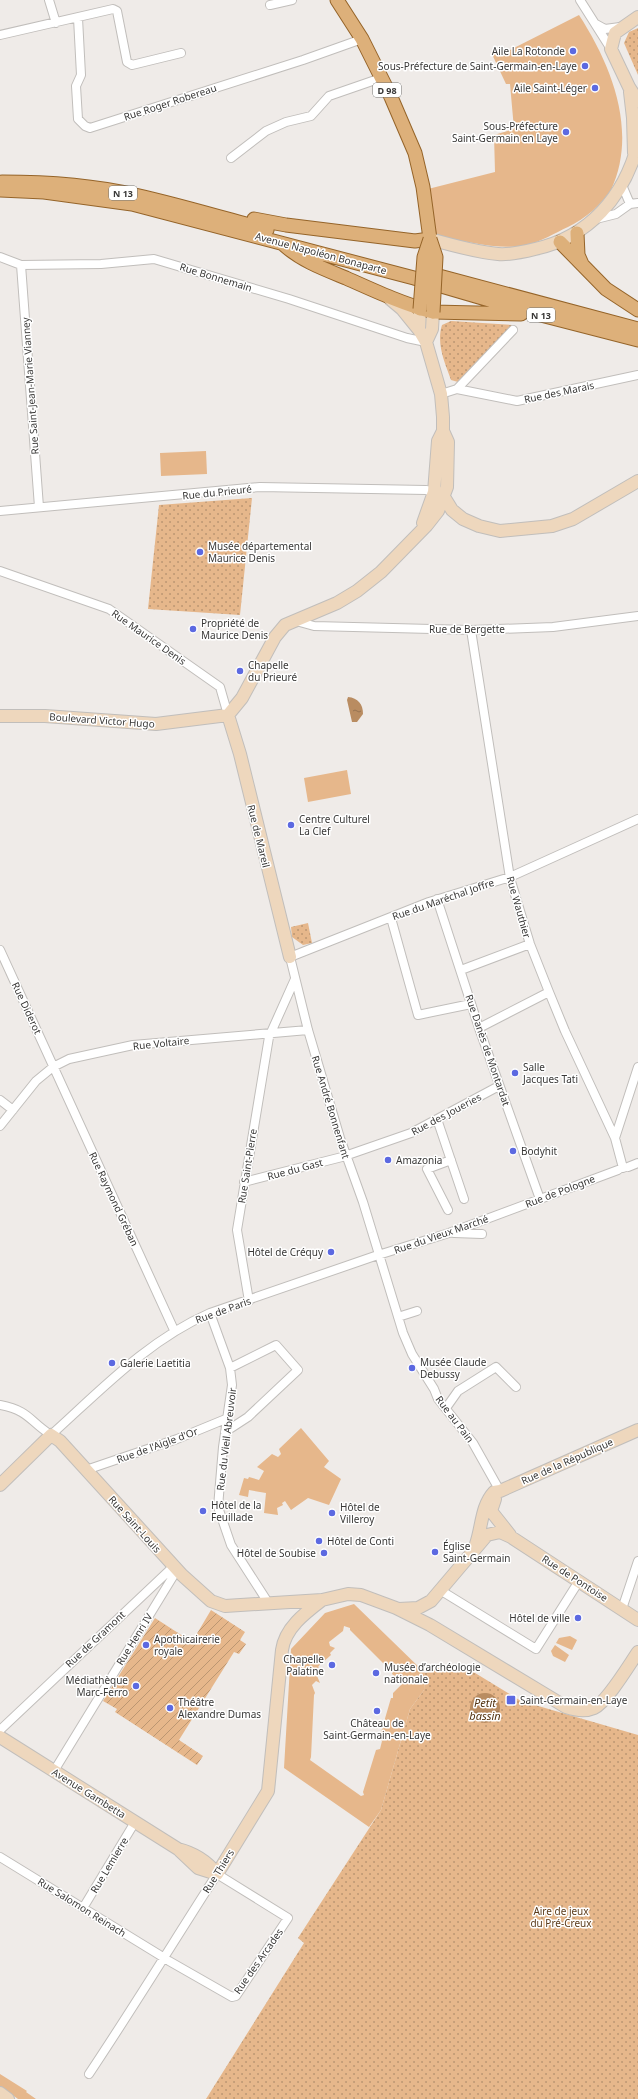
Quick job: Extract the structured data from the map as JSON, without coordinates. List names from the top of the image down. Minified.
{"streets":{"main road":["D 98","N 13","Avenue Napoléon Bonaparte","Boulevard Victor Hugo","Rue de Mareil","Rue de la République","Rue Saint-Louis","Rue de Pontoise","Avenue Gambetta","Rue Thiers"],"street":["Rue Roger Robereau","Rue Bonnemain","Rue Saint-Jean-Marie Vianney","Rue des Marais","Rue du Prieuré","Rue de Bergette","Rue Maurice Denis","Rue du Maréchal Joffre","Rue Wauthier","Rue Diderot","Rue Voltaire","Rue Danès de Montardat","Rue André Bonnenfant","Rue des Joueries","Rue Saint-Pierre","Rue du Gast","Rue de Pologne","Rue Raymond Gréban","Rue du Vieux Marché","Rue de Paris","Rue au Pain","Rue du Vieil Abreuvoir","Rue de l'Aigle d'Or","Rue de Gramont","Rue Henri IV","Rue Lemierre","Rue Salomon Reinach","Rue des Arcades"]},"crossings":[["D 98","Rue Roger Robereau"],["D 98","Rue Bonnemain"],["Rue Bonnemain","Rue Saint-Jean-Marie Vianney"],["Rue Saint-Jean-Marie Vianney","Rue du Prieuré"],["Rue de Bergette","Rue Wauthier"],["Rue Maurice Denis","Boulevard Victor Hugo"],["Rue Maurice Denis","Rue de Mareil"],["Boulevard Victor Hugo","Rue de Mareil"],["Rue de Mareil","Rue du Maréchal Joffre"],["Rue de Mareil","Rue André Bonnenfant"],["Rue du Maréchal Joffre","Rue Wauthier"],["Rue du Maréchal Joffre","Rue Danès de Montardat"],["Rue du Maréchal Joffre","Rue André Bonnenfant"],["Rue Wauthier","Rue de Pologne"],["Rue Diderot","Rue Voltaire"],["Rue Diderot","Rue Raymond Gréban"],["Rue Voltaire","Rue André Bonnenfant"],["Rue Voltaire","Rue Saint-Pierre"],["Rue Voltaire","Rue Raymond Gréban"],["Rue Danès de Montardat","Rue des Joueries"],["Rue Danès de Montardat","Rue de Pologne"],["Rue André Bonnenfant","Rue des Joueries"],["Rue André Bonnenfant","Rue Saint-Pierre"],["Rue André Bonnenfant","Rue du Gast"],["Rue André Bonnenfant","Rue du Vieux Marché"],["Rue André Bonnenfant","Rue de Paris"],["Rue André Bonnenfant","Rue au Pain"],["Rue des Joueries","Rue du Gast"],["Rue Saint-Pierre","Rue du Gast"],["Rue Saint-Pierre","Rue de Paris"],["Rue de Pologne","Rue du Vieux Marché"],["Rue Raymond Gréban","Rue de Paris"],["Rue du Vieux Marché","Rue de Paris"],["Rue du Vieux Marché","Rue au Pain"],["Rue de Paris","Rue au Pain"],["Rue de Paris","Rue du Vieil Abreuvoir"],["Rue de Paris","Rue Saint-Louis"],["Rue au Pain","Rue de la République"],["Rue au Pain","Rue de Pontoise"],["Rue du Vieil Abreuvoir","Rue de l'Aigle d'Or"],["Rue du Vieil Abreuvoir","Rue Saint-Louis"],["Rue de l'Aigle d'Or","Rue Saint-Louis"],["Rue de la République","Rue de Pontoise"],["Rue Saint-Louis","Rue de Gramont"],["Rue Saint-Louis","Rue Henri IV"],["Rue de Gramont","Rue Henri IV"],["Rue Henri IV","Avenue Gambetta"],["Avenue Gambetta","Rue Lemierre"],["Avenue Gambetta","Rue Thiers"],["Avenue Gambetta","Rue des Arcades"],["Rue Lemierre","Rue Salomon Reinach"],["Rue Thiers","Rue Salomon Reinach"],["Rue Thiers","Rue des Arcades"],["Rue Salomon Reinach","Rue des Arcades"]],"water":["Petit bassin"],"parks":["Aire de jeux du Pré-Creux"],"places":{"other":["Aile La Rotonde","Sous-Préfecture de Saint-Germain-en-Laye","Aile Saint-Léger","Sous-Préfecture Saint-Germain en Laye","Musée départemental Maurice Denis","Propriété de Maurice Denis","Chapelle du Prieuré","Centre Culturel La Clef","Salle Jacques Tati","Bodyhit","Amazonia","Hôtel de Créquy","Galerie Laetitia","Musée Claude Debussy","Hôtel de la Feuillade","Hôtel de Villeroy","Hôtel de Conti","Église Saint-Germain","Hôtel de Soubise","Hôtel de ville","Apothicairerie royale","Chapelle Palatine","Musée d’archéologie nationale","Médiathèque Marc-Ferro","Théâtre Alexandre Dumas","Château de Saint-Germain-en-Laye"],"transit":["Saint-Germain-en-Laye"]}}
